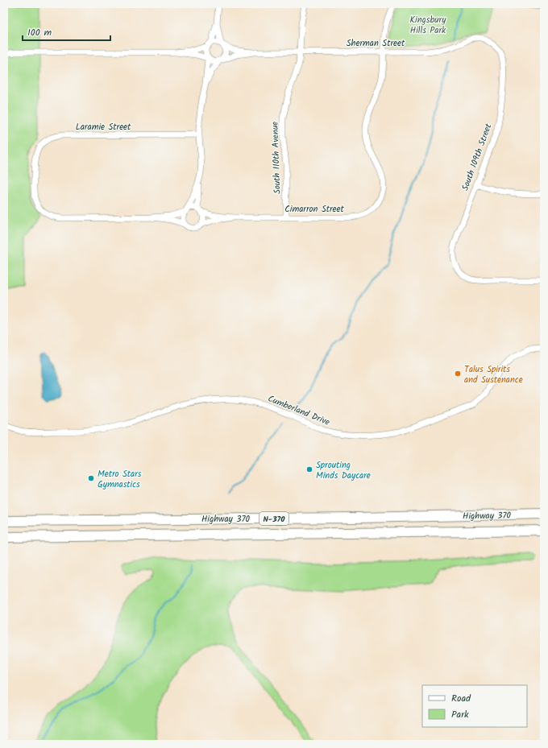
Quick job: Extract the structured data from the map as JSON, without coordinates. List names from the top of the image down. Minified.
{"streets":{"highway":["Highway 370","N-370"],"street":["Sherman Street","Laramie Street","South 109th Street","South 110th Avenue","Cimarron Street","Cumberland Drive"]},"crossings":[["Sherman Street","South 109th Street"],["Sherman Street","South 110th Avenue"],["Sherman Street","Cimarron Street"],["South 110th Avenue","Cimarron Street"]],"parks":["Kingsbury Hills Park"],"places":["Talus Spirits and Sustenance","Sprouting Minds Daycare","Metro Stars Gymnastics"],"legend":["Road","Park"],"scale_bar":"100 m"}
